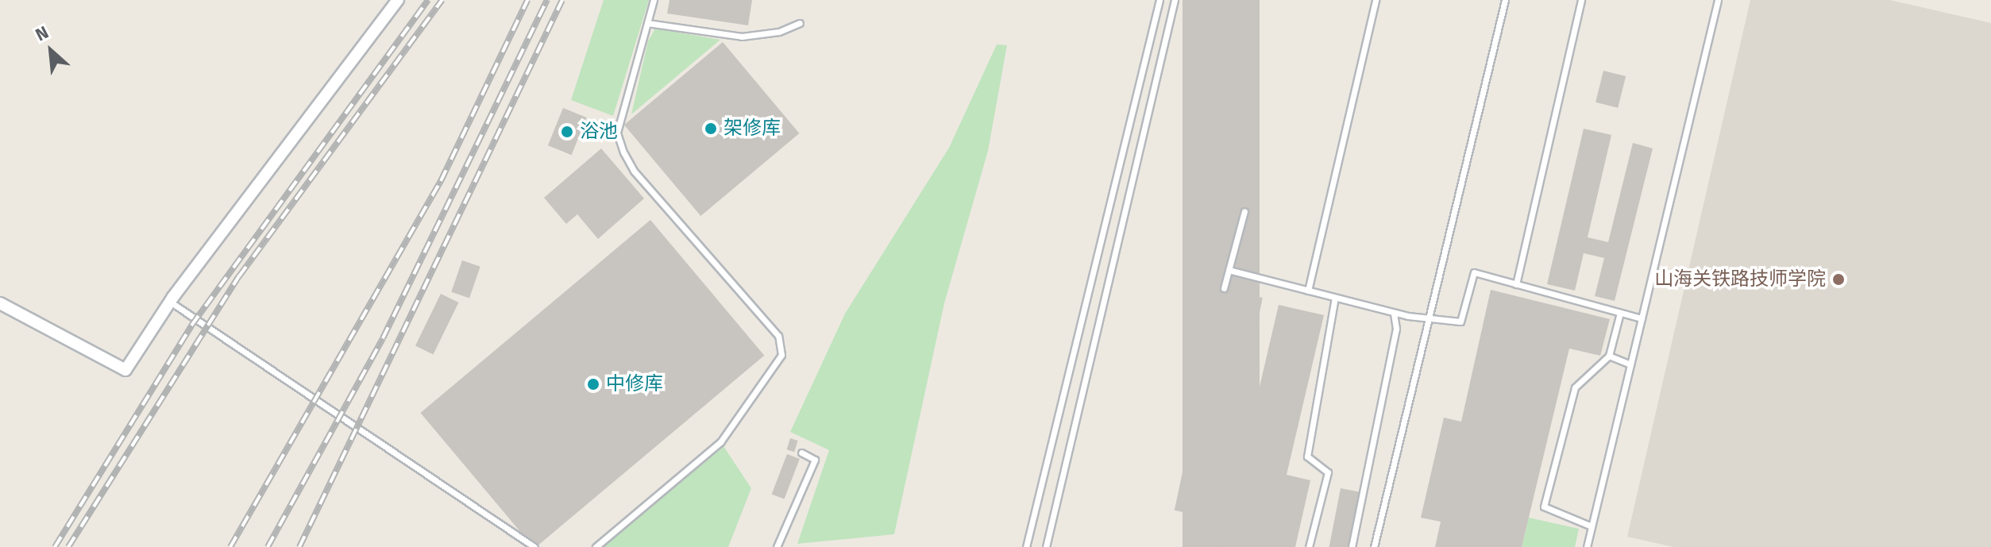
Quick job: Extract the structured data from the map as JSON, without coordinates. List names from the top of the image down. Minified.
{"places":["架修库","浴池","山海关铁路技师学院","中修库"],"north":"top left"}
